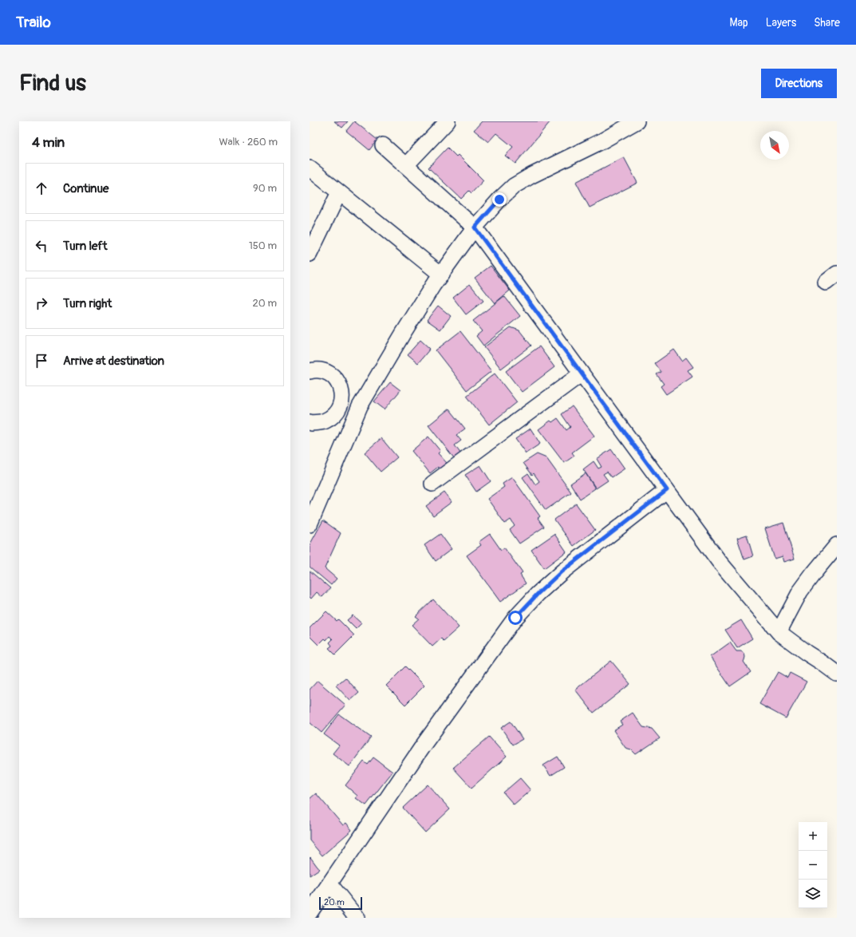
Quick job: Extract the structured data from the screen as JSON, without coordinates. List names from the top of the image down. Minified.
{"scale_bar":"20 m","north":"bottom right","page":{"header":"Trailo","nav":["Map","Layers","Share"],"buttons":"Directions","title":"Find us","heading":["4 min","Walk · 260 m"],"list":[["Continue","90 m"],["Turn left","150 m"],["Turn right","20 m"],"Arrive at destination"],"map_buttons":["+","−"],"scale":"20 m"}}
